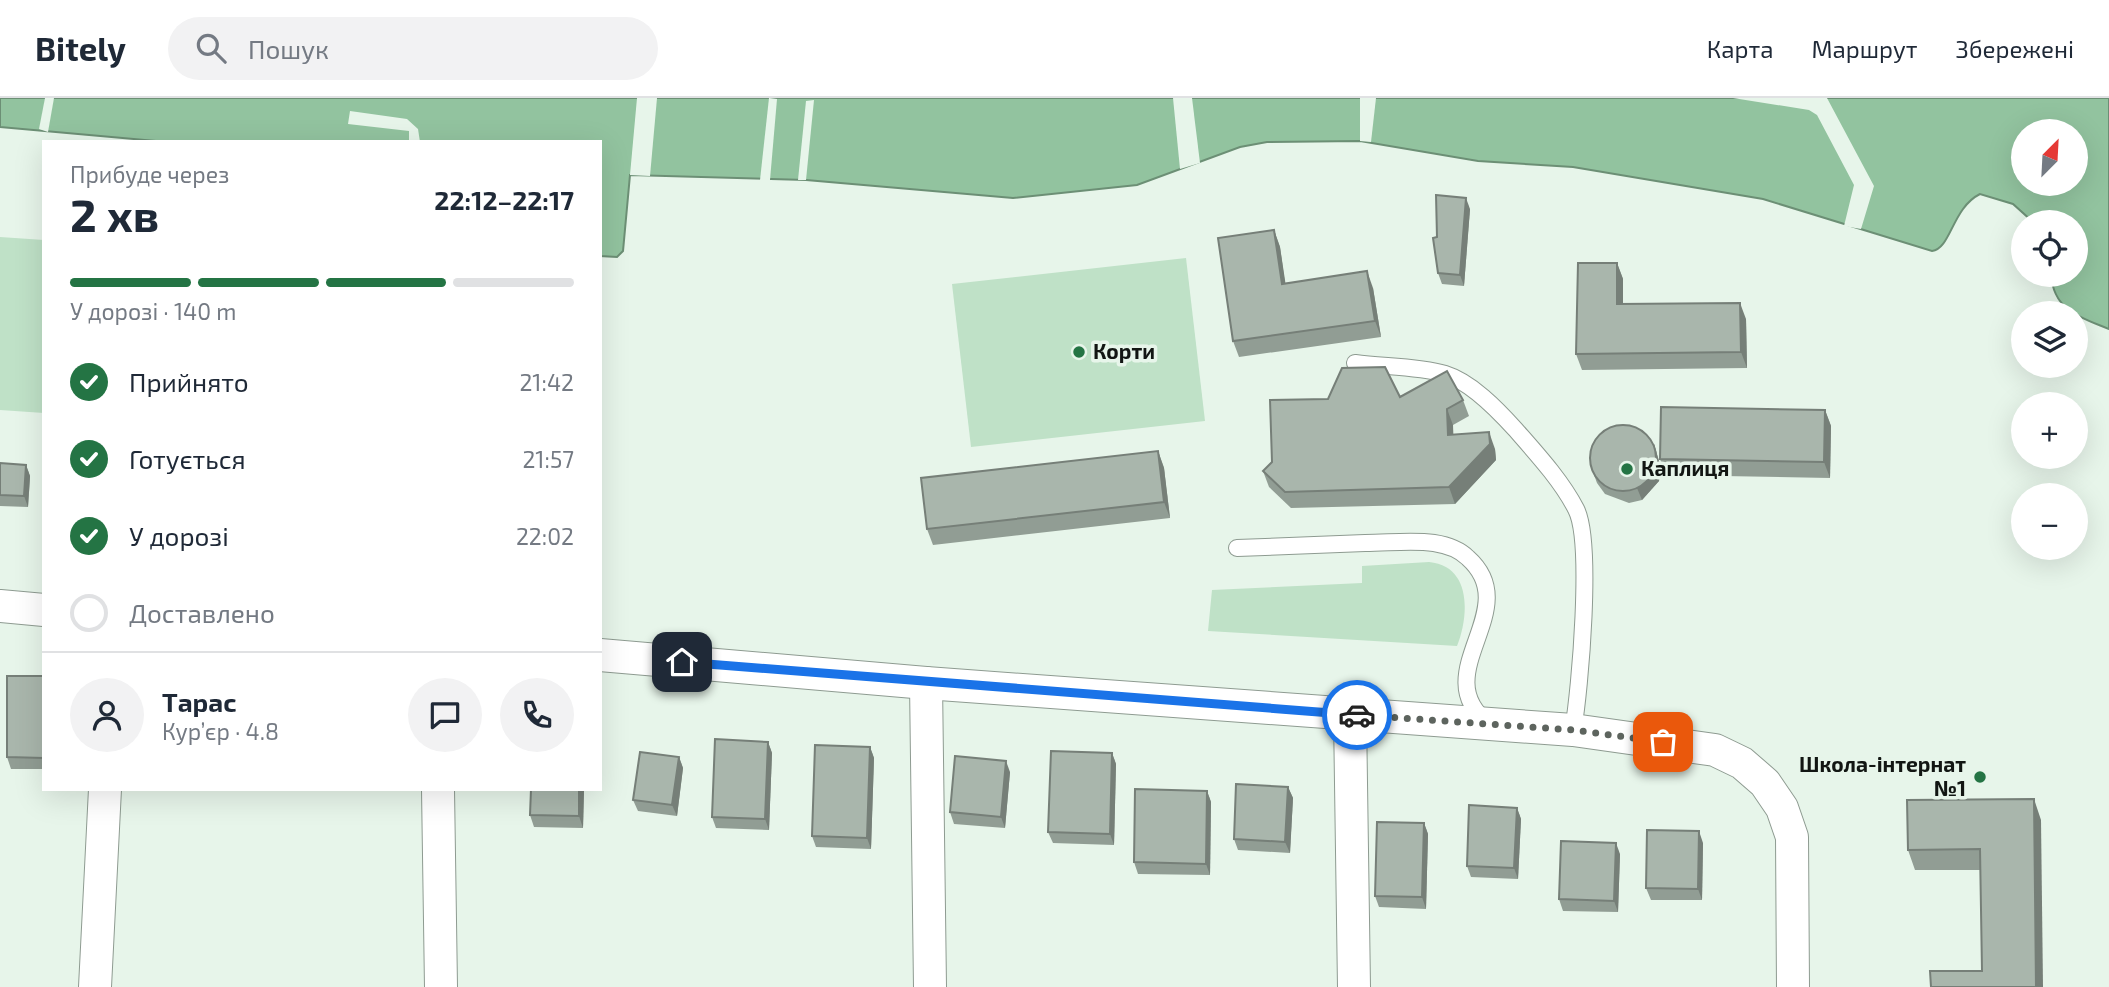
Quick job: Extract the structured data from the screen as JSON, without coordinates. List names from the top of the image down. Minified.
{"places":["Корти","Каплиця","Школа-інтернат №1"],"north":"top right","page":{"header":"Bitely","search":"Пошук","nav":["Карта","Маршрут","Збережені"],"map_buttons":["+","−"],"heading":["2 хв","Прибуде через","22:12–22:17"],"panel":["Тарас","Кур’єр · 4.8"],"bar":"У дорозі · 140 m","list":[["Прийнято","21:42"],["Готується","21:57"],["У дорозі","22:02"],"Доставлено"]}}
